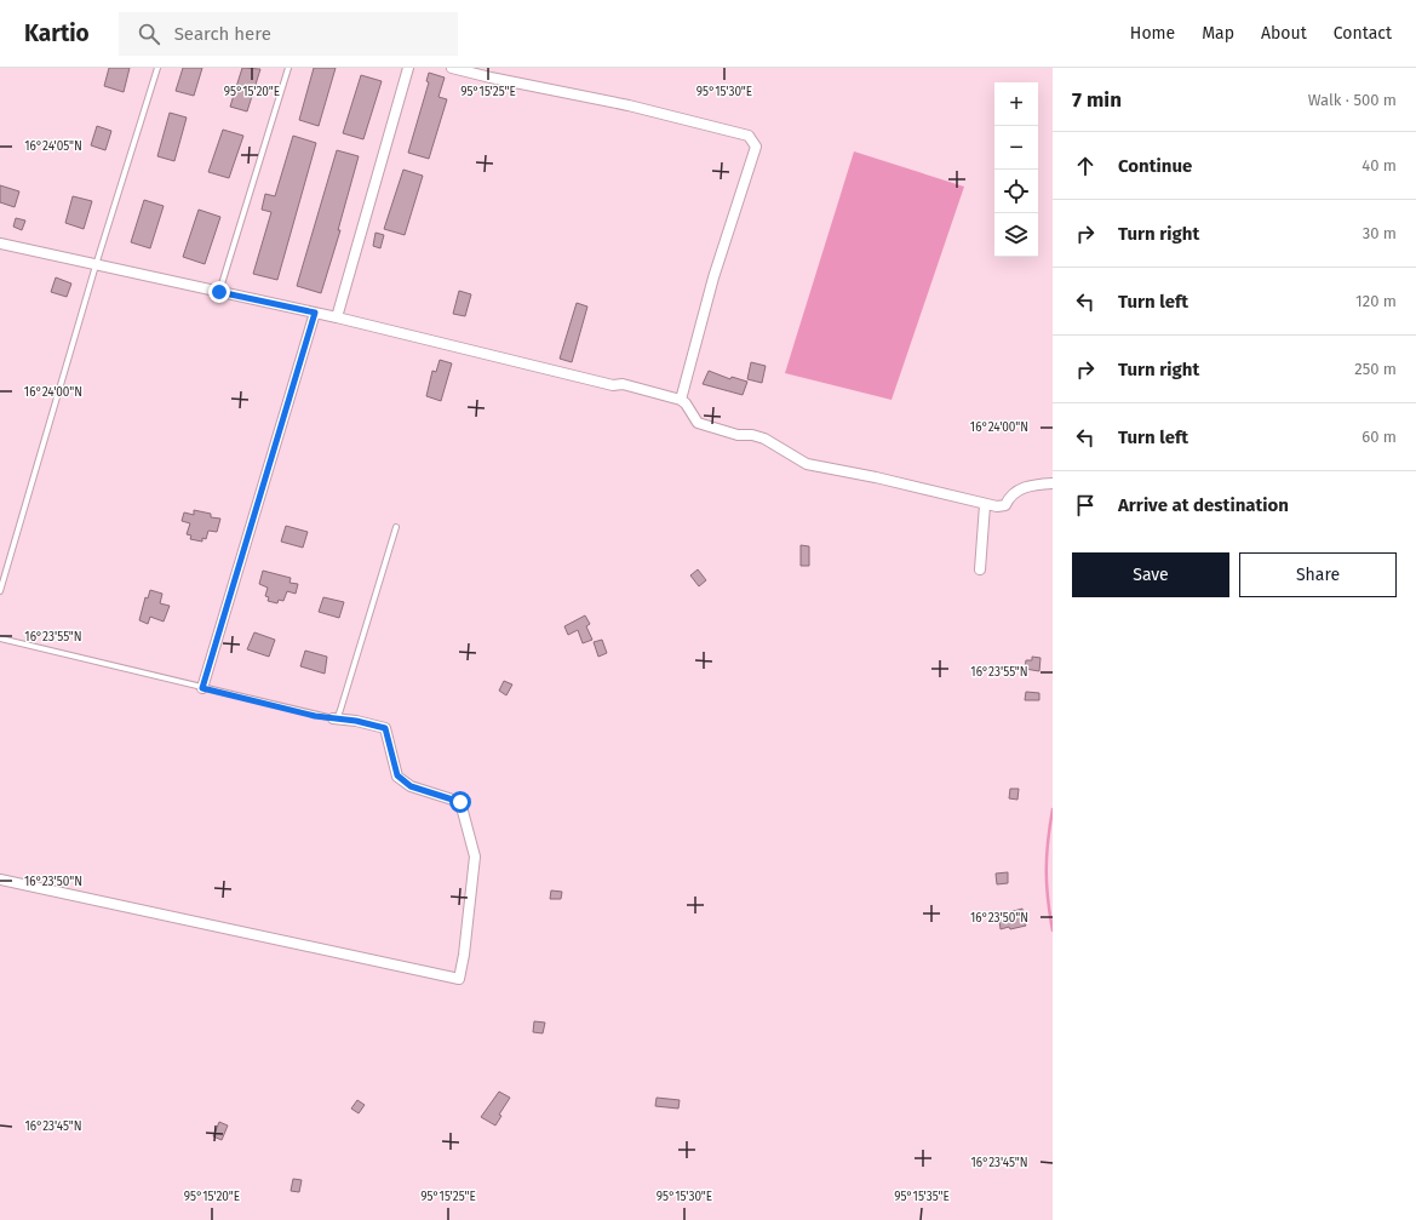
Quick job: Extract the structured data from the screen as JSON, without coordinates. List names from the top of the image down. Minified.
{"page":{"header":"Kartio","search":"Search here","nav":["Home","Map","About","Contact"],"heading":["7 min","Walk · 500 m"],"map_buttons":["+","−"],"list":[["Continue","40 m"],["Turn right","30 m"],["Turn left","120 m"],["Turn right","250 m"],["Turn left","60 m"],"Arrive at destination"],"buttons":["Save","Share"]},"coordinates":["95°15'20\"E","95°15'25\"E","95°15'30\"E","16°24'05\"N","16°24'00\"N","16°23'55\"N","16°23'50\"N","16°23'45\"N","95°15'35\"E"]}
